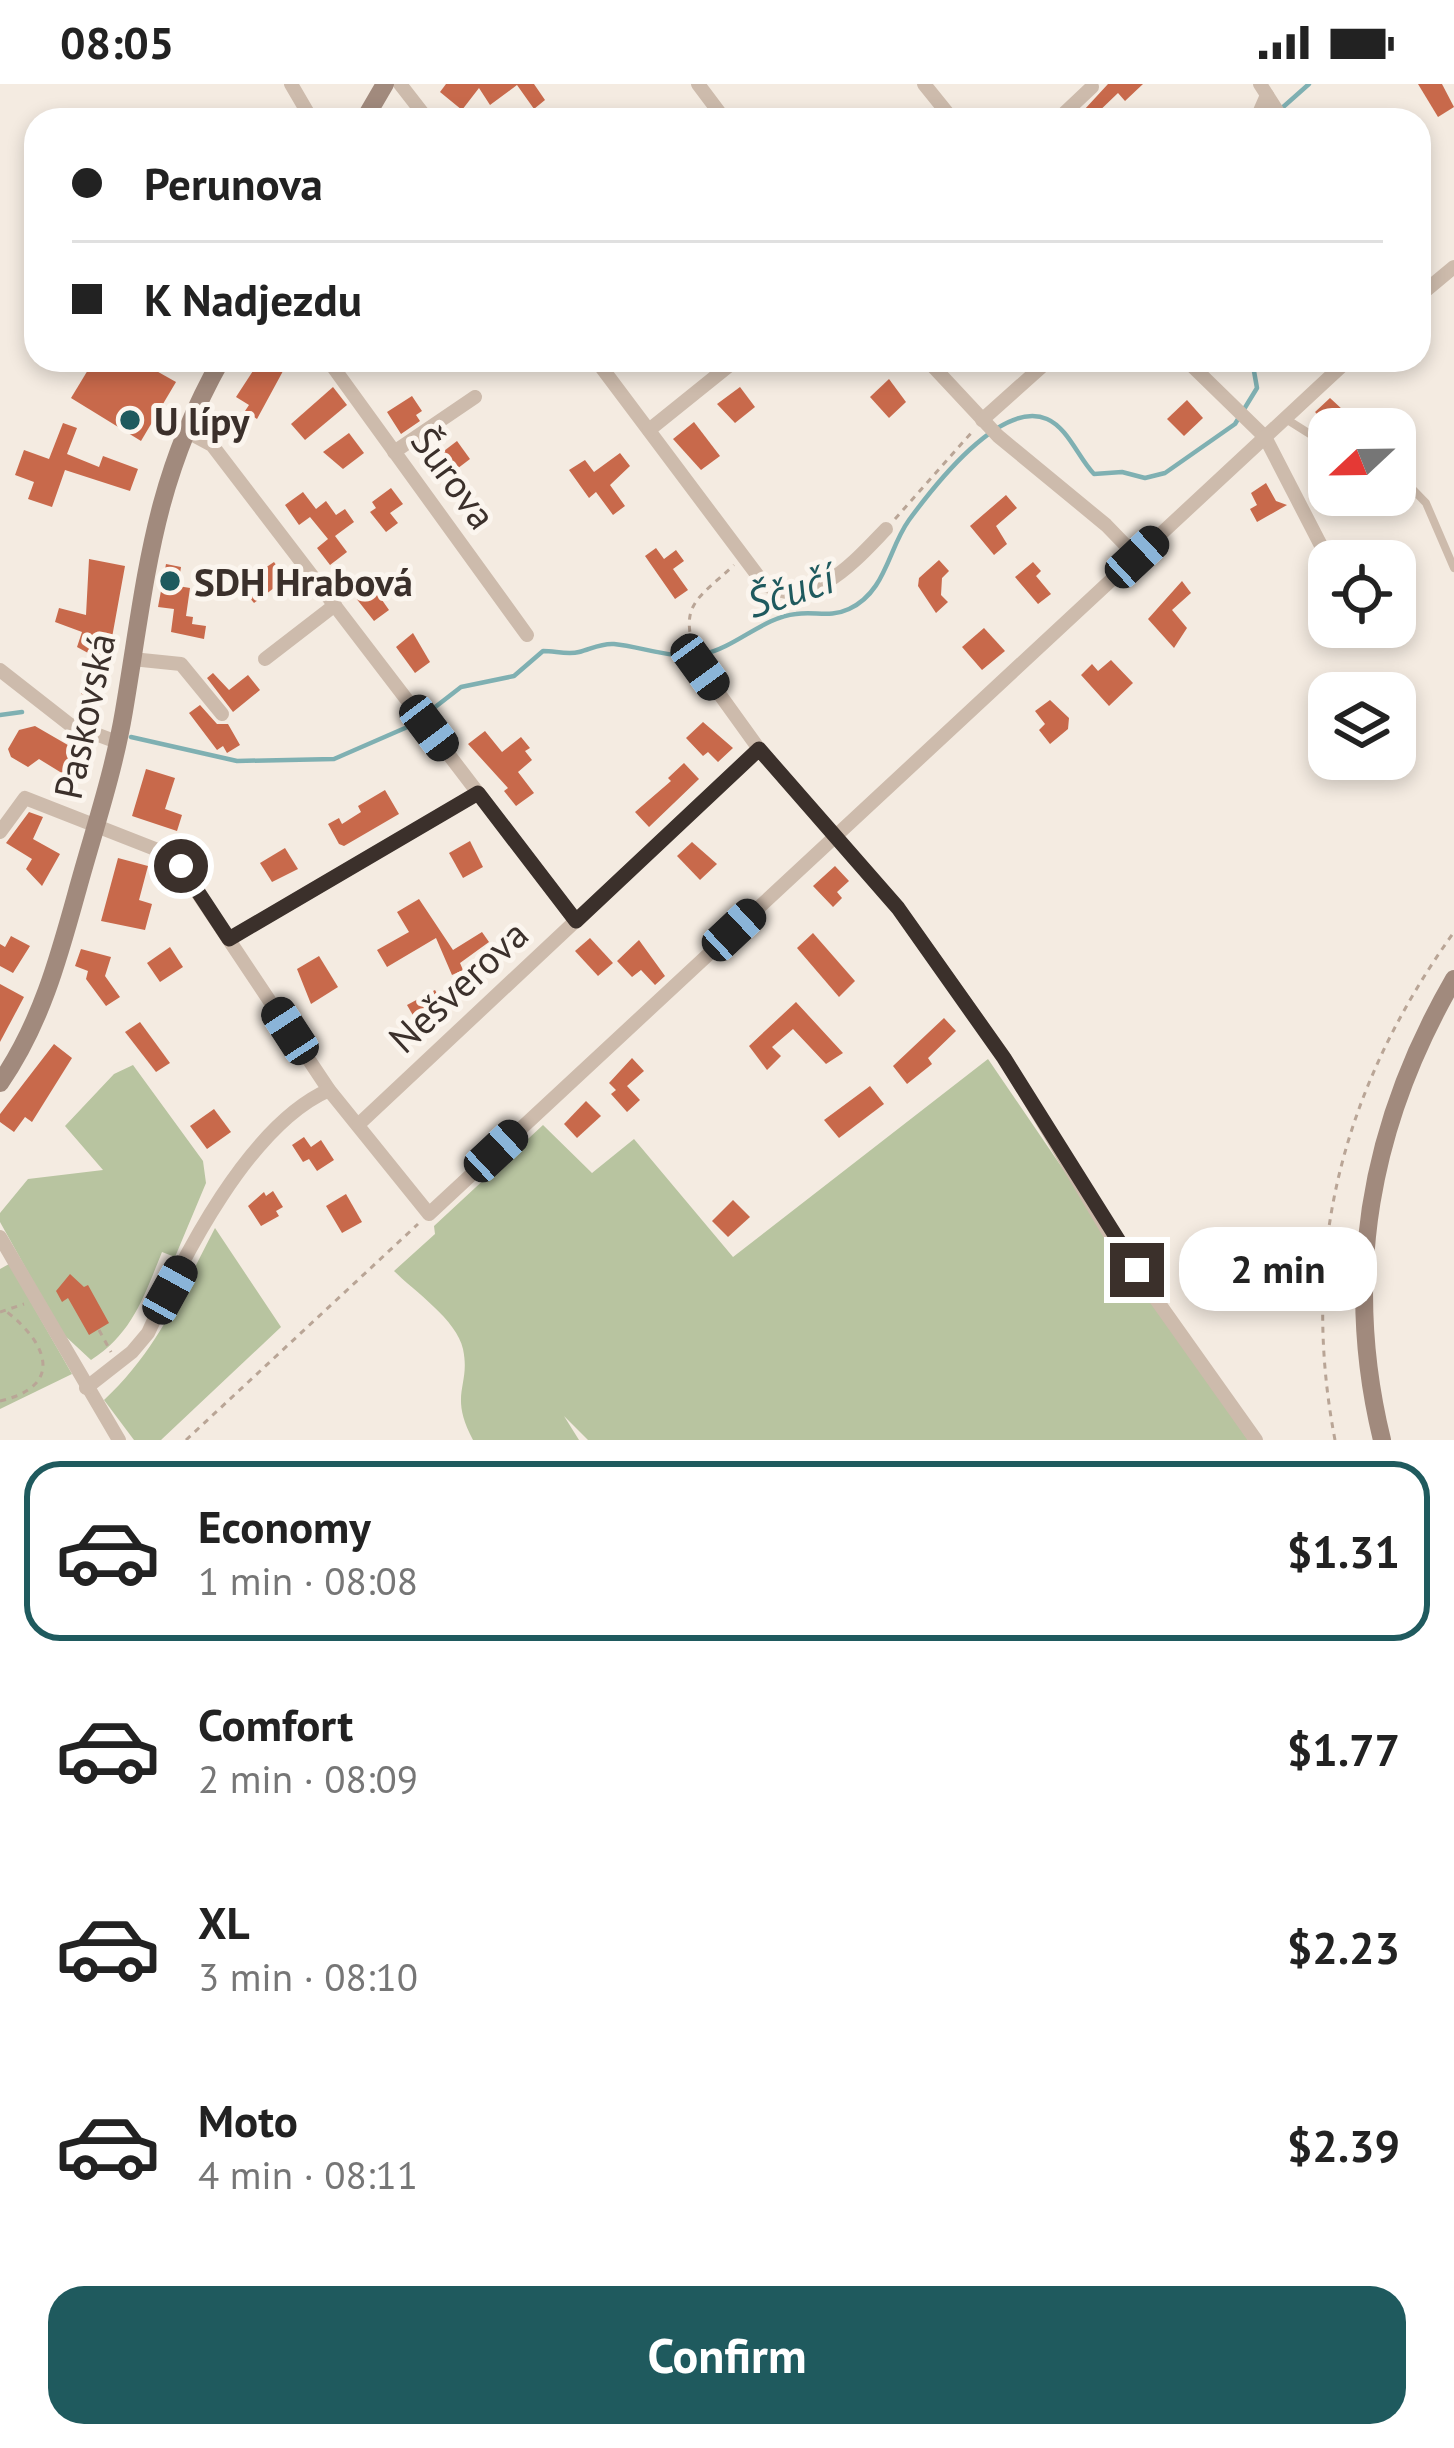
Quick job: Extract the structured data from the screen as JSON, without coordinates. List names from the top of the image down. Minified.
{"streets":{"main road":["Paskovská"],"street":["Šurova","Nešverova"]},"water":["Ščučí"],"places":["U lípy","SDH Hrabová"],"north":"left","page":{"status":"08:05","banner":["Perunova","K Nadjezdu"],"bubble":"2 min","list":[{"name":"Economy","note":"1 min · 08:08","value":"$1.31"},{"name":"Comfort","note":"2 min · 08:09","value":"$1.77"},{"name":"XL","note":"3 min · 08:10","value":"$2.23"},{"name":"Moto","note":"4 min · 08:11","value":"$2.39"}],"buttons":"Confirm"}}
